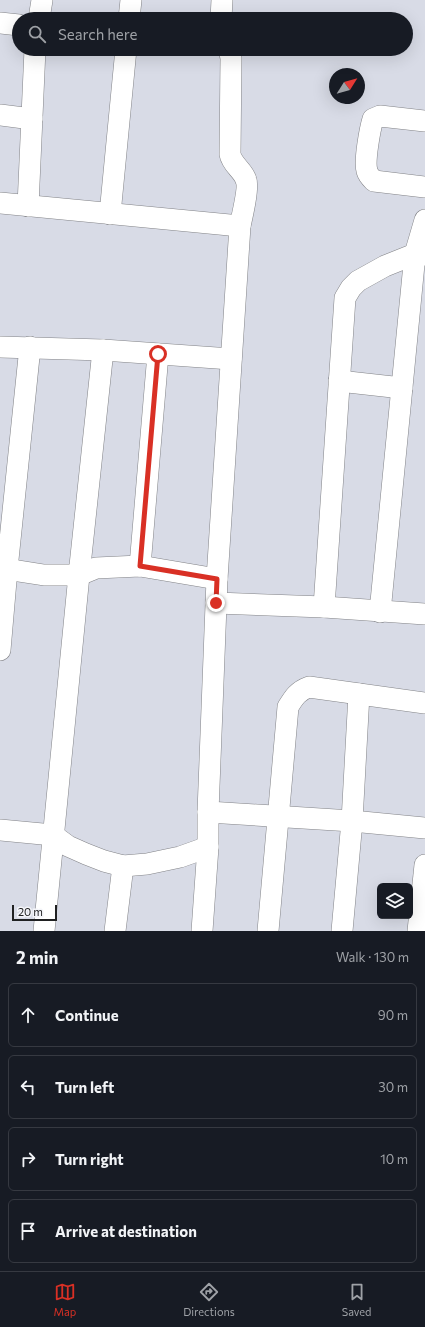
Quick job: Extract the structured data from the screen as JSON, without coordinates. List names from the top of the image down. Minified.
{"scale_bar":"20 m","north":"top right","page":{"search":"Search here","scale":"20 m","heading":["2 min","Walk · 130 m"],"list":[["Continue","90 m"],["Turn left","30 m"],["Turn right","10 m"],"Arrive at destination"],"nav":["Map","Directions","Saved"]}}
